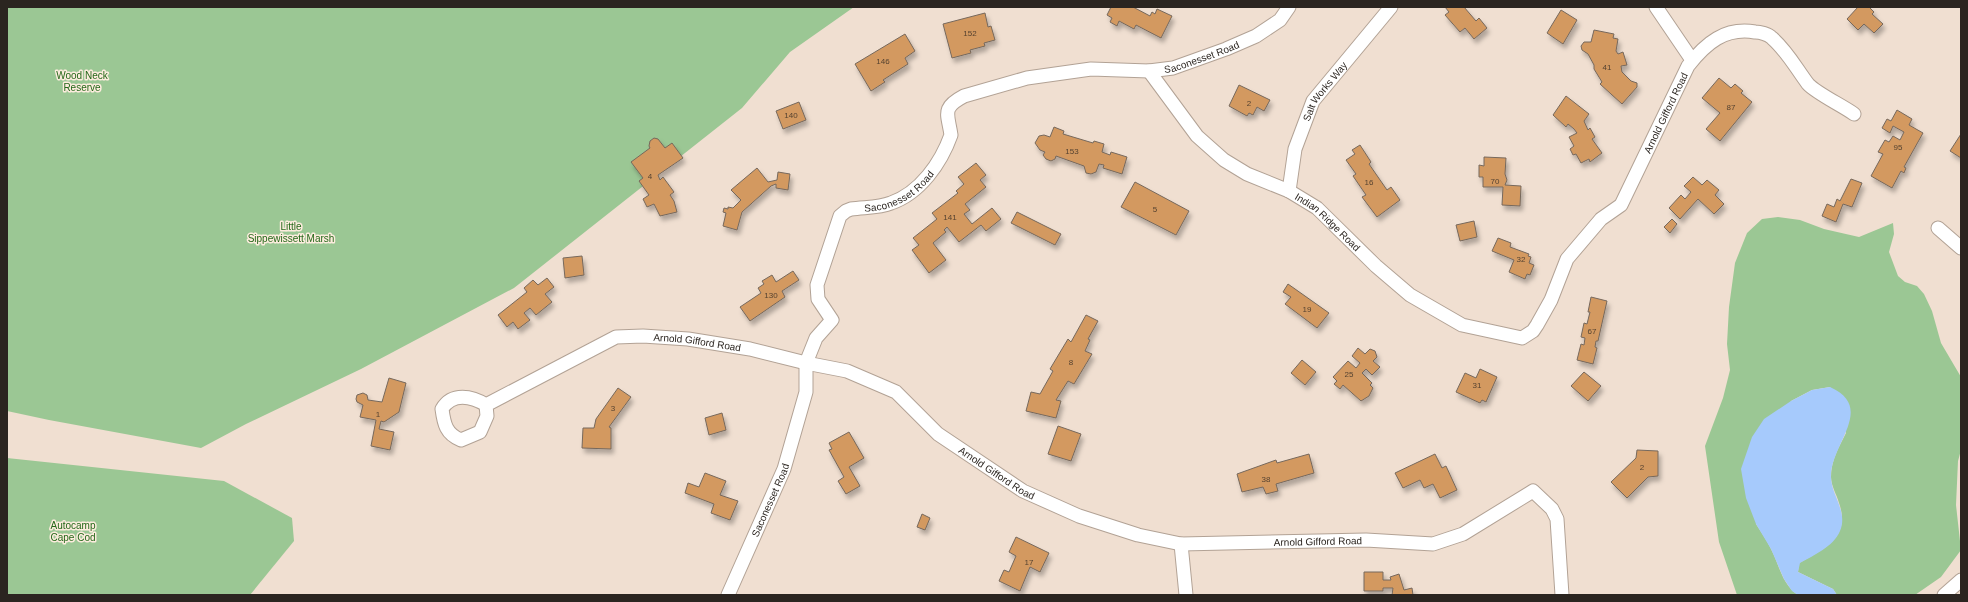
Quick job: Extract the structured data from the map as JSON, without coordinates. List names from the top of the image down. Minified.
{"streets":{"street":["Saconesset Road","Salt Works Way","Arnold Gifford Road","Indian Ridge Road"]},"crossings":[["Saconesset Road","Arnold Gifford Road"],["Saconesset Road","Indian Ridge Road"],["Salt Works Way","Indian Ridge Road"],["Arnold Gifford Road","Indian Ridge Road"]],"parks":["Wood Neck Reserve","Little Sippewissett Marsh","Autocamp Cape Cod"],"house_numbers":["152","146","41","2","87","140","95","153","4","70","16","5","141","32","130","19","67","8","25","31","3","1","2","38","17"]}
